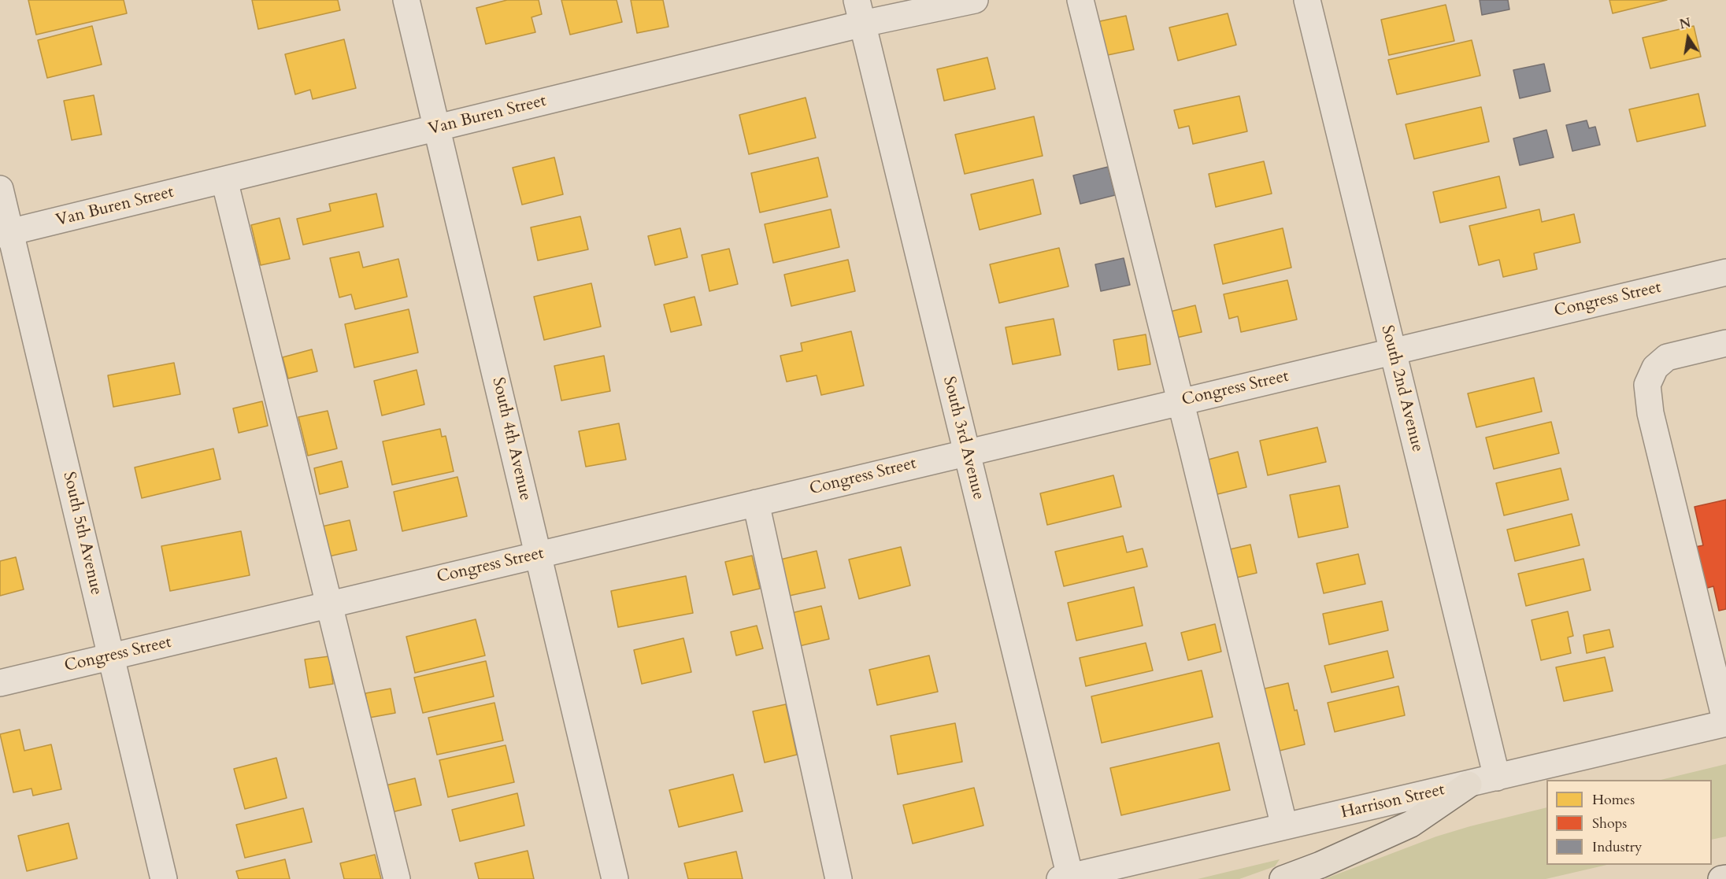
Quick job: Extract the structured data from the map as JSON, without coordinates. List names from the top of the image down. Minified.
{"streets":{"street":["Van Buren Street","Congress Street","South 2nd Avenue","South 3rd Avenue","South 4th Avenue","South 5th Avenue","Harrison Street"]},"crossings":[["Van Buren Street","South 3rd Avenue"],["Van Buren Street","South 4th Avenue"],["Van Buren Street","South 5th Avenue"],["Congress Street","South 2nd Avenue"],["Congress Street","South 3rd Avenue"],["Congress Street","South 4th Avenue"],["Congress Street","South 5th Avenue"],["South 2nd Avenue","Harrison Street"],["South 3rd Avenue","Harrison Street"]],"legend":["Homes","Shops","Industry"],"north":"top"}
